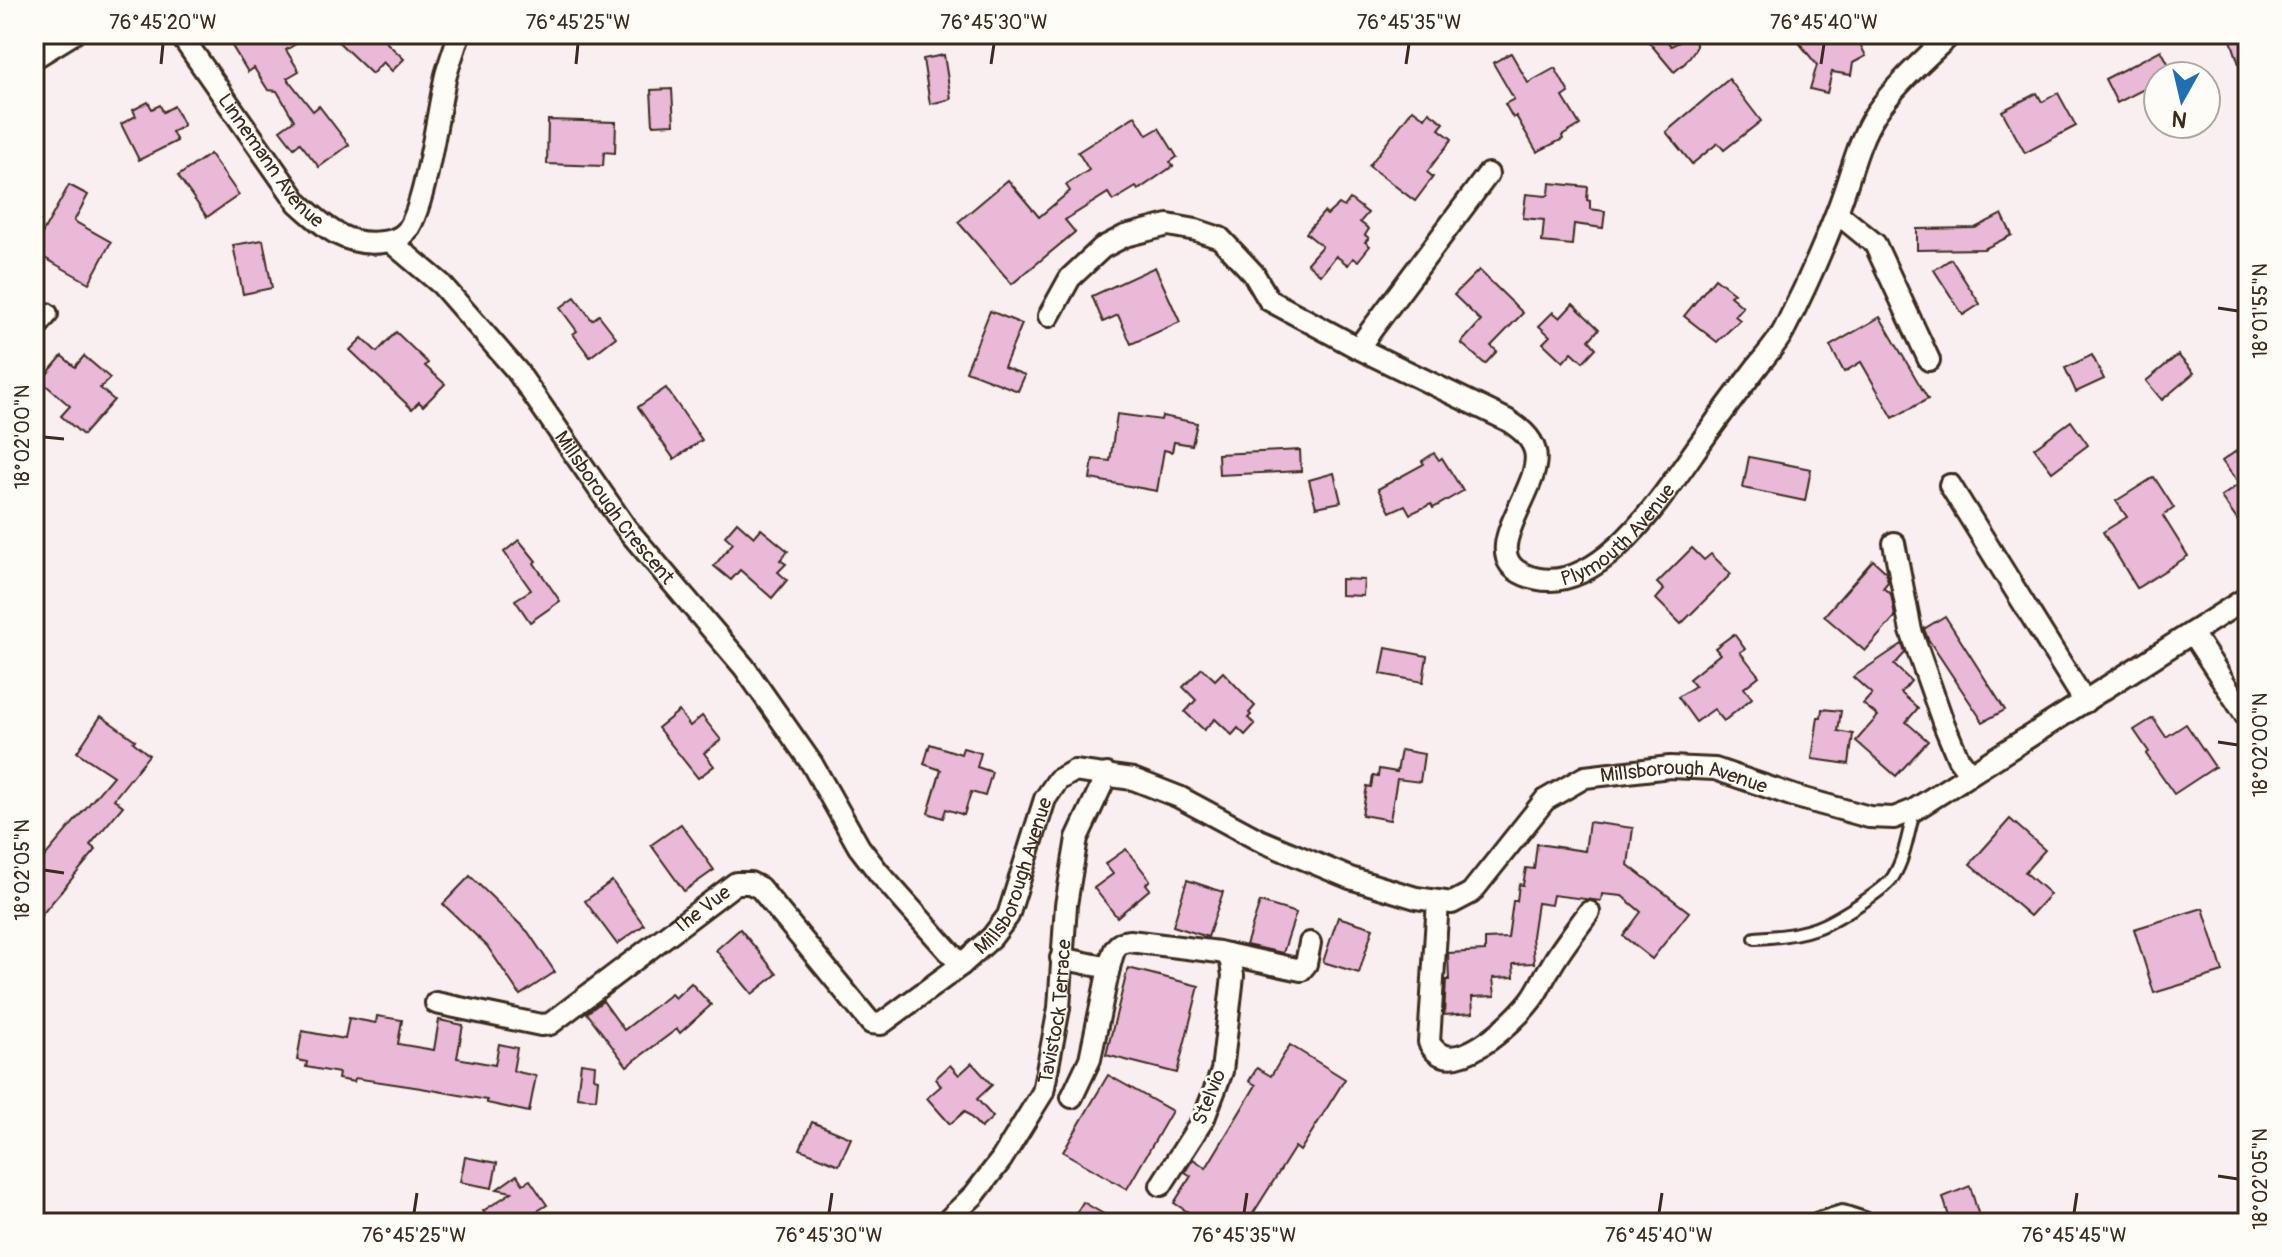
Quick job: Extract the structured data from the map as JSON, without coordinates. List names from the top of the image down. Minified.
{"streets":{"street":["Linnemann Avenue","Millsborough Crescent","Plymouth Avenue","Millsborough Avenue","The Vue","Tavistock Terrace","Stelvio"]},"crossings":[["Linnemann Avenue","Millsborough Crescent"],["Millsborough Crescent","Millsborough Avenue"],["Millsborough Crescent","The Vue"],["Millsborough Avenue","The Vue"],["Millsborough Avenue","Tavistock Terrace"]],"north":"bottom","coordinates":["76°45'20\"W","76°45'25\"W","76°45'30\"W","76°45'35\"W","76°45'40\"W","18°01'55\"N","18°02'00\"N","18°02'05\"N","76°45'45\"W"]}
